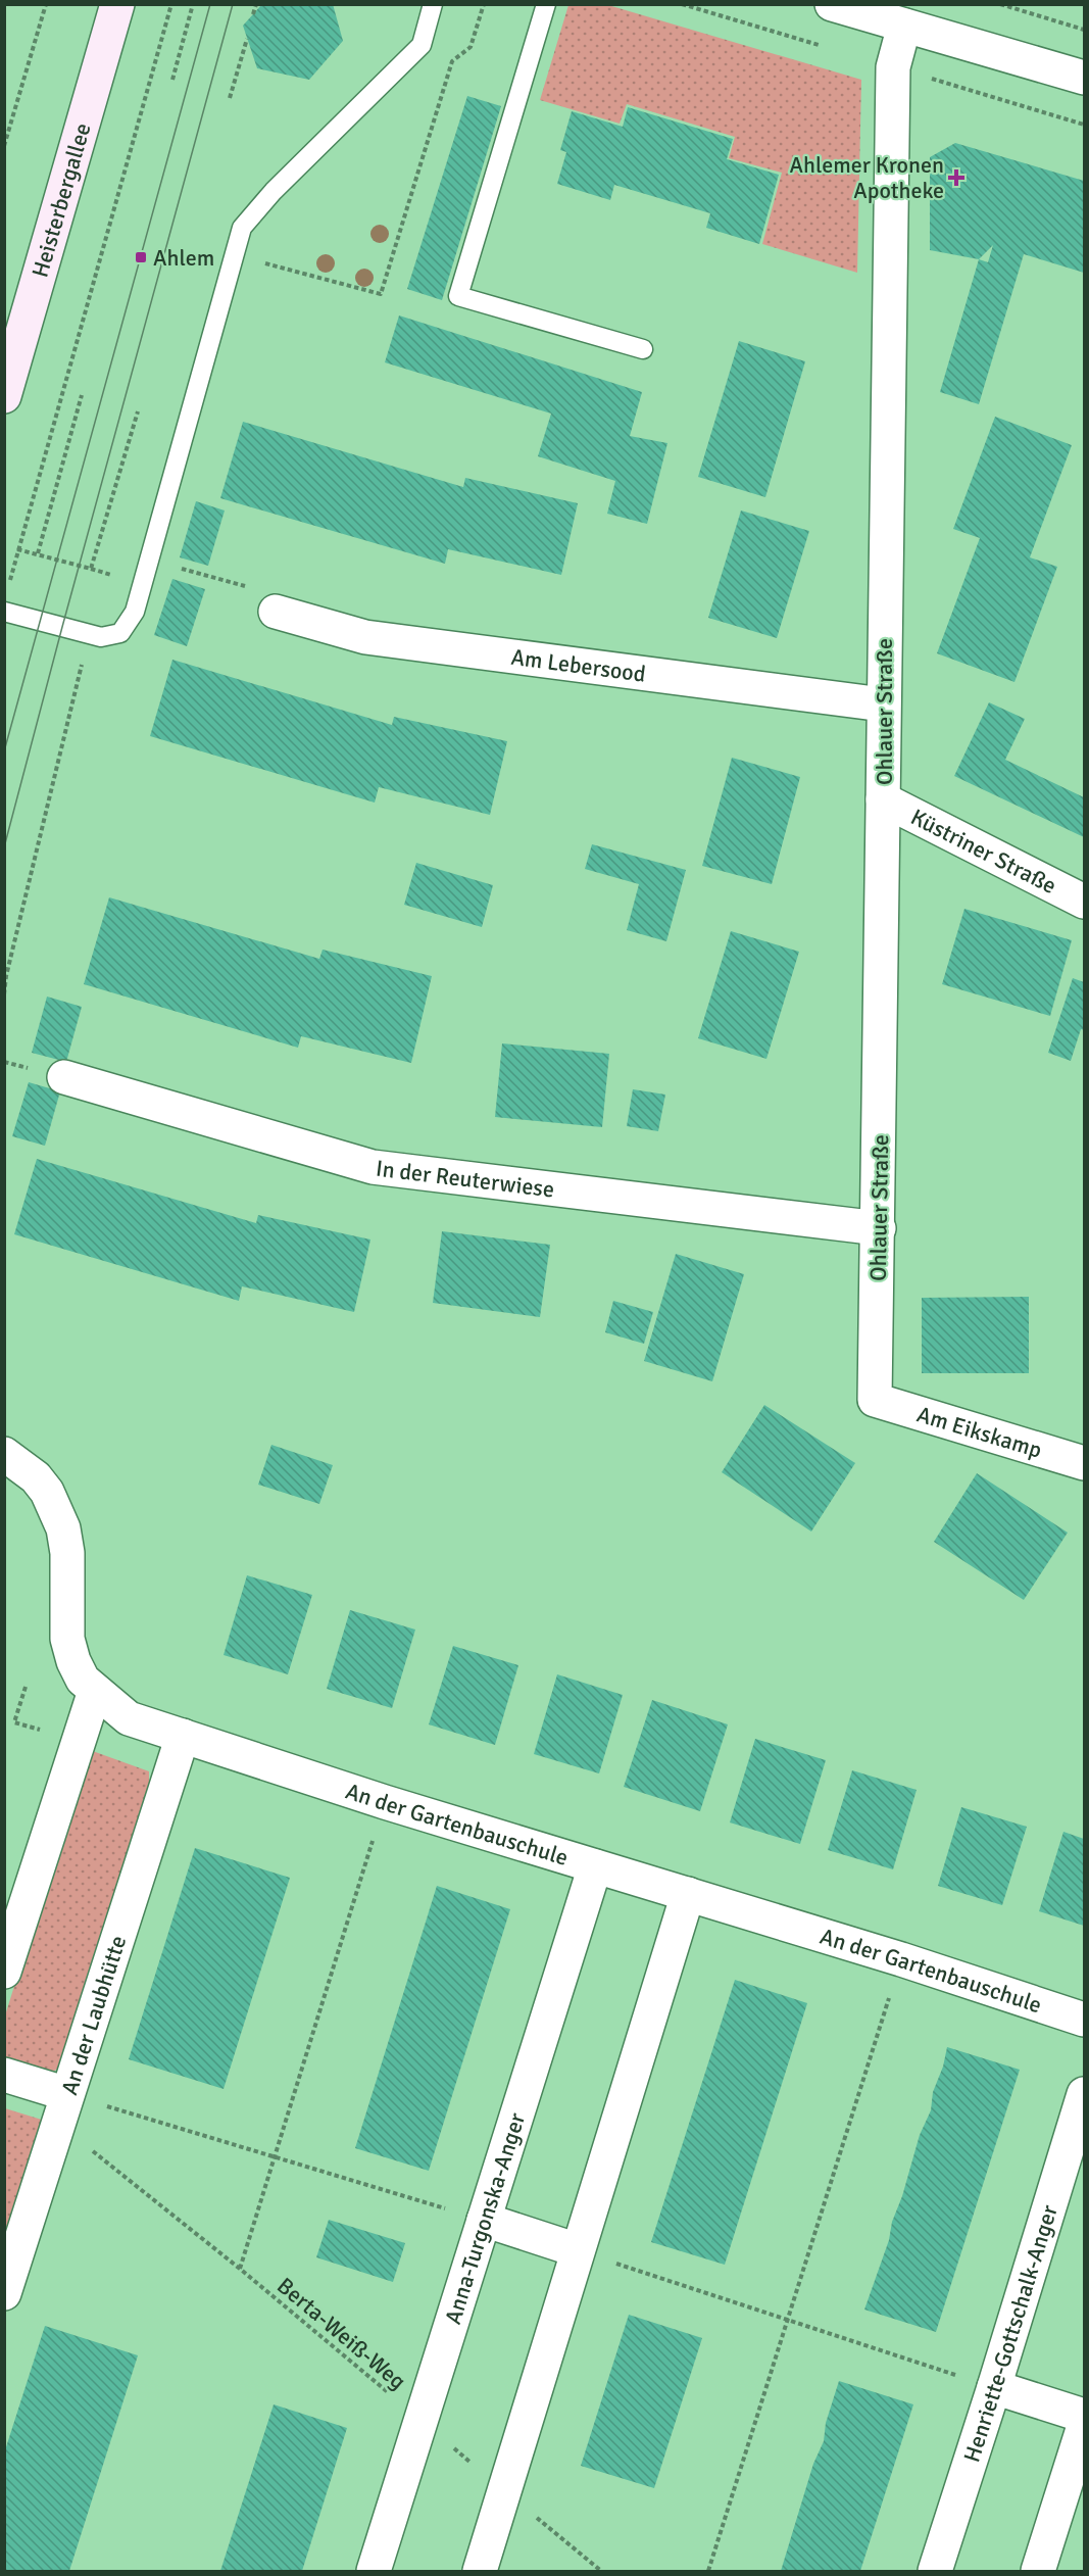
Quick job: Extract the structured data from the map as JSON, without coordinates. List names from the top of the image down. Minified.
{"streets":{"main road":["Heisterbergallee"],"street":["Am Lebersood","Ohlauer Straße","Küstriner Straße","In der Reuterwiese","Am Eikskamp","An der Gartenbauschule","An der Laubhütte","Anna-Turgonska-Anger","Henriette-Gottschalk-Anger"],"path":["Berta-Weiß-Weg"]},"crossings":[["Am Lebersood","Ohlauer Straße"],["Ohlauer Straße","Küstriner Straße"],["Ohlauer Straße","In der Reuterwiese"],["Ohlauer Straße","Am Eikskamp"],["An der Gartenbauschule","An der Laubhütte"],["An der Gartenbauschule","Anna-Turgonska-Anger"],["An der Laubhütte","Berta-Weiß-Weg"],["Anna-Turgonska-Anger","Berta-Weiß-Weg"]],"places":{"health":["Ahlemer Kronen Apotheke"],"transit":["Ahlem"]}}
